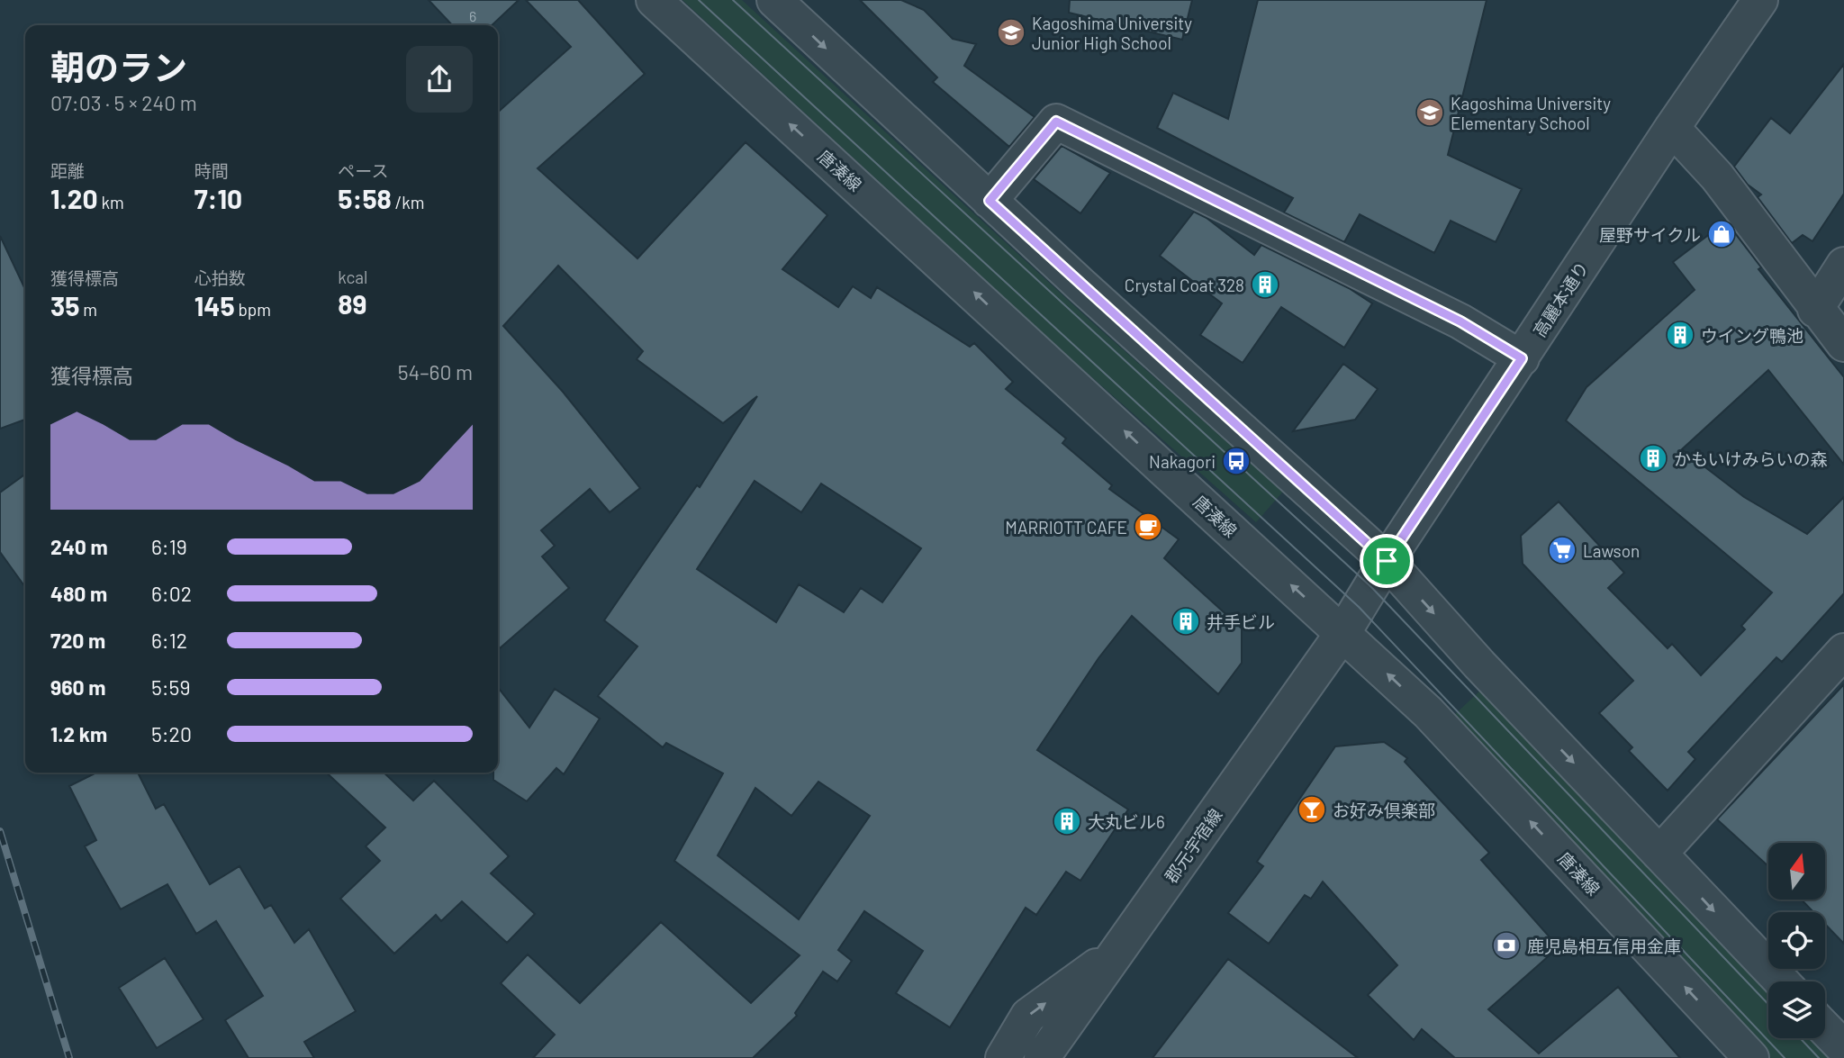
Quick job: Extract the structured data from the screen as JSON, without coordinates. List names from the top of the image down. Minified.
{"streets":{"street":["唐湊線","高麗本通り","郡元宇宿線"]},"crossings":[["唐湊線","高麗本通り"],["唐湊線","郡元宇宿線"],["高麗本通り","郡元宇宿線"]],"places":{"school or university":["Kagoshima University Junior High School","Kagoshima University Elementary School"],"shop":["屋野サイクル"],"building":["Crystal Coat 328","ウイング鴨池","かもいけみらいの森","井手ビル","大丸ビル6"],"bus stop":["Nakagori"],"cafe":["MARRIOTT CAFE"],"supermarket":["Lawson"],"bar":["お好み倶楽部"],"bank":["鹿児島相互信用金庫"]},"house_numbers":["6"],"north":"top","page":{"heading":["朝のラン","07:03 · 5 × 240 m"],"stats":[["距離","1.20 km"],["時間","7:10"],["ペース","5:58 /km"],["獲得標高","35 m"],["心拍数","145 bpm"],["kcal","89"]],"chart":["獲得標高","54–60 m"],"list":[{"name":"240 m","note":"6:19"},{"name":"480 m","note":"6:02"},{"name":"720 m","note":"6:12"},{"name":"960 m","note":"5:59"},{"name":"1.2 km","note":"5:20"}]}}
